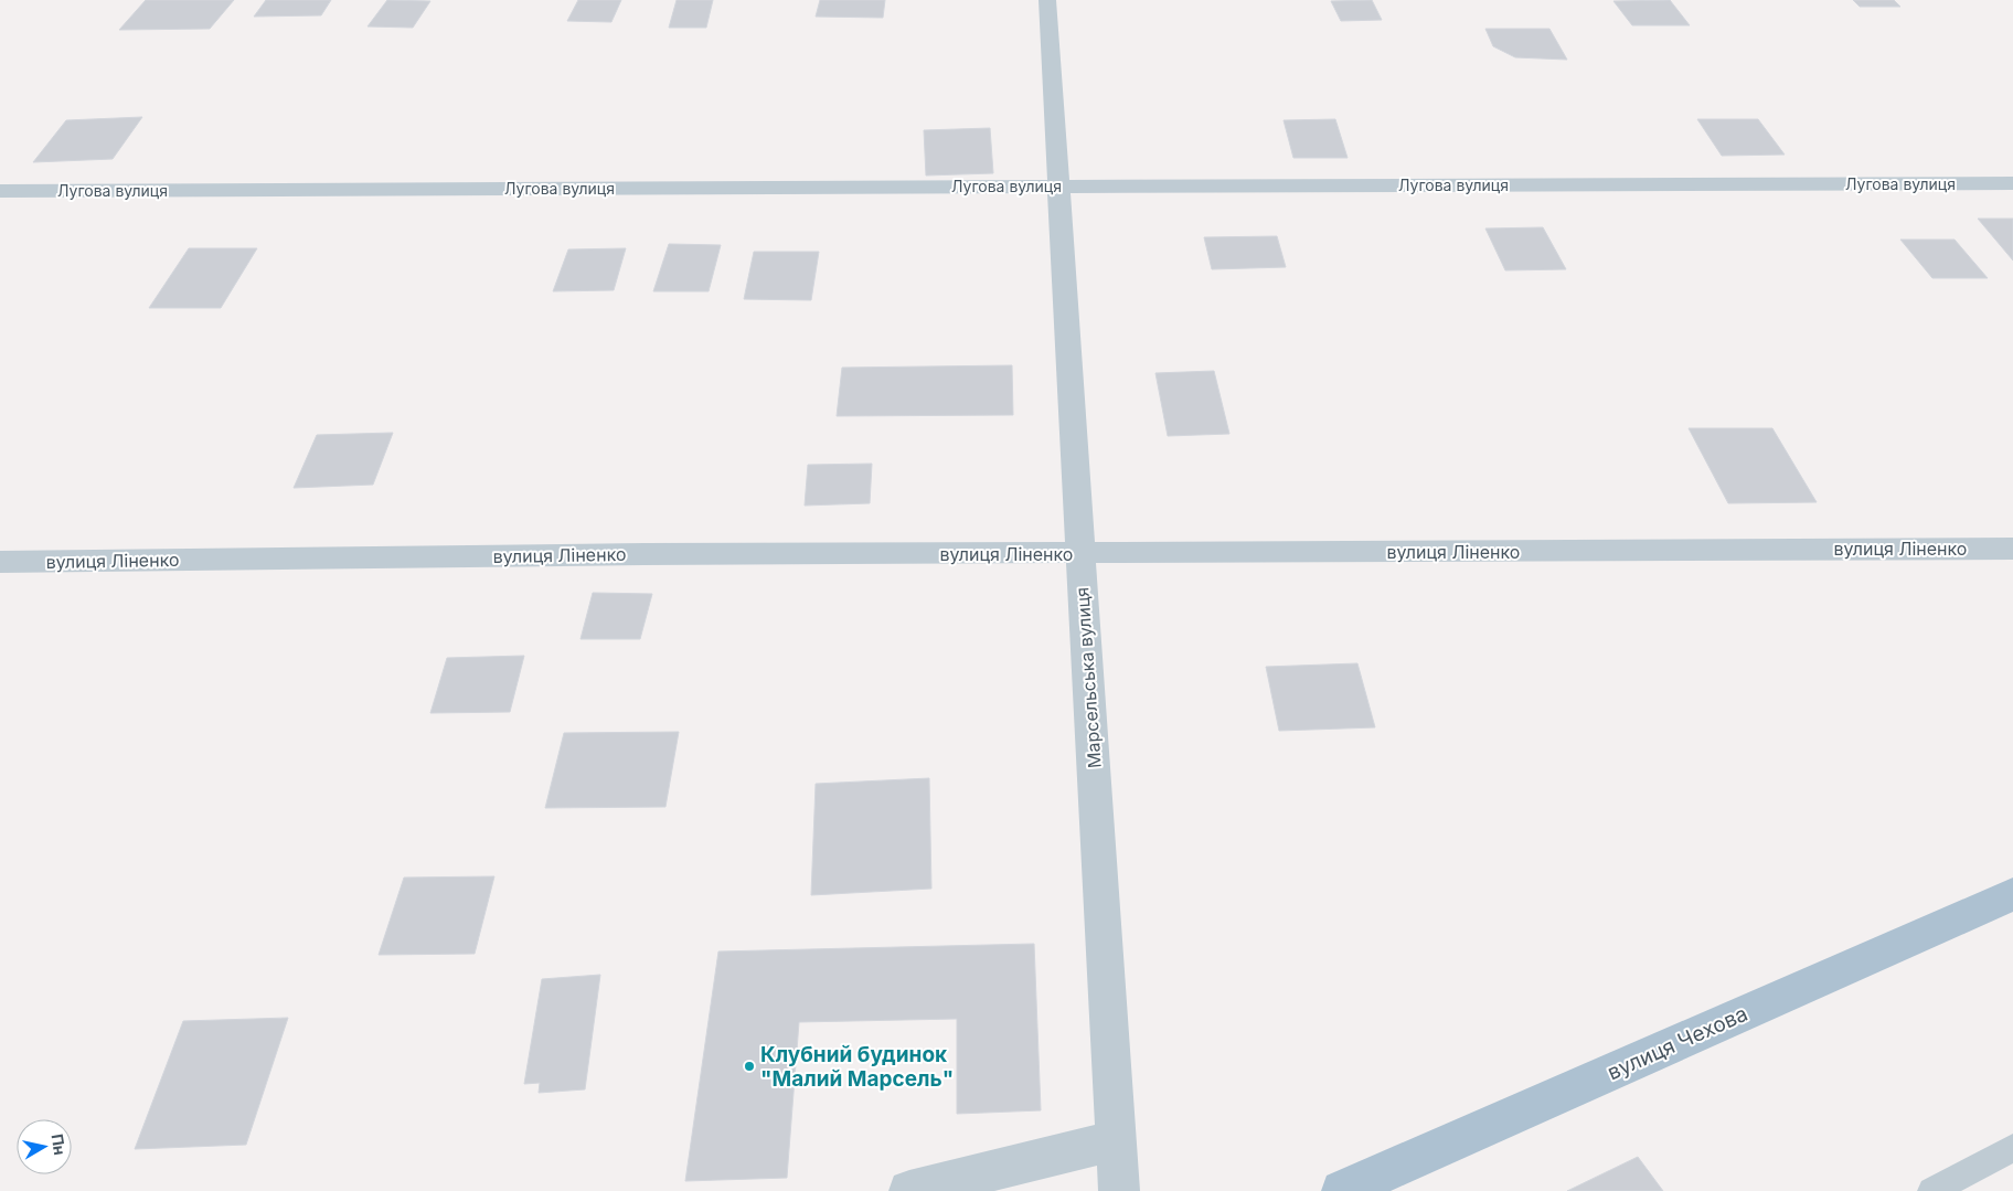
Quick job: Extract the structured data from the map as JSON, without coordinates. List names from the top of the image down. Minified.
{"streets":{"main road":["вулиця Чехова"],"street":["Лугова вулиця","вулиця Ліненко","Марсельська вулиця"]},"crossings":[["Лугова вулиця","Марсельська вулиця"],["вулиця Ліненко","Марсельська вулиця"]],"places":["Клубний будинок \"Малий Марсель\""],"north":"right"}
